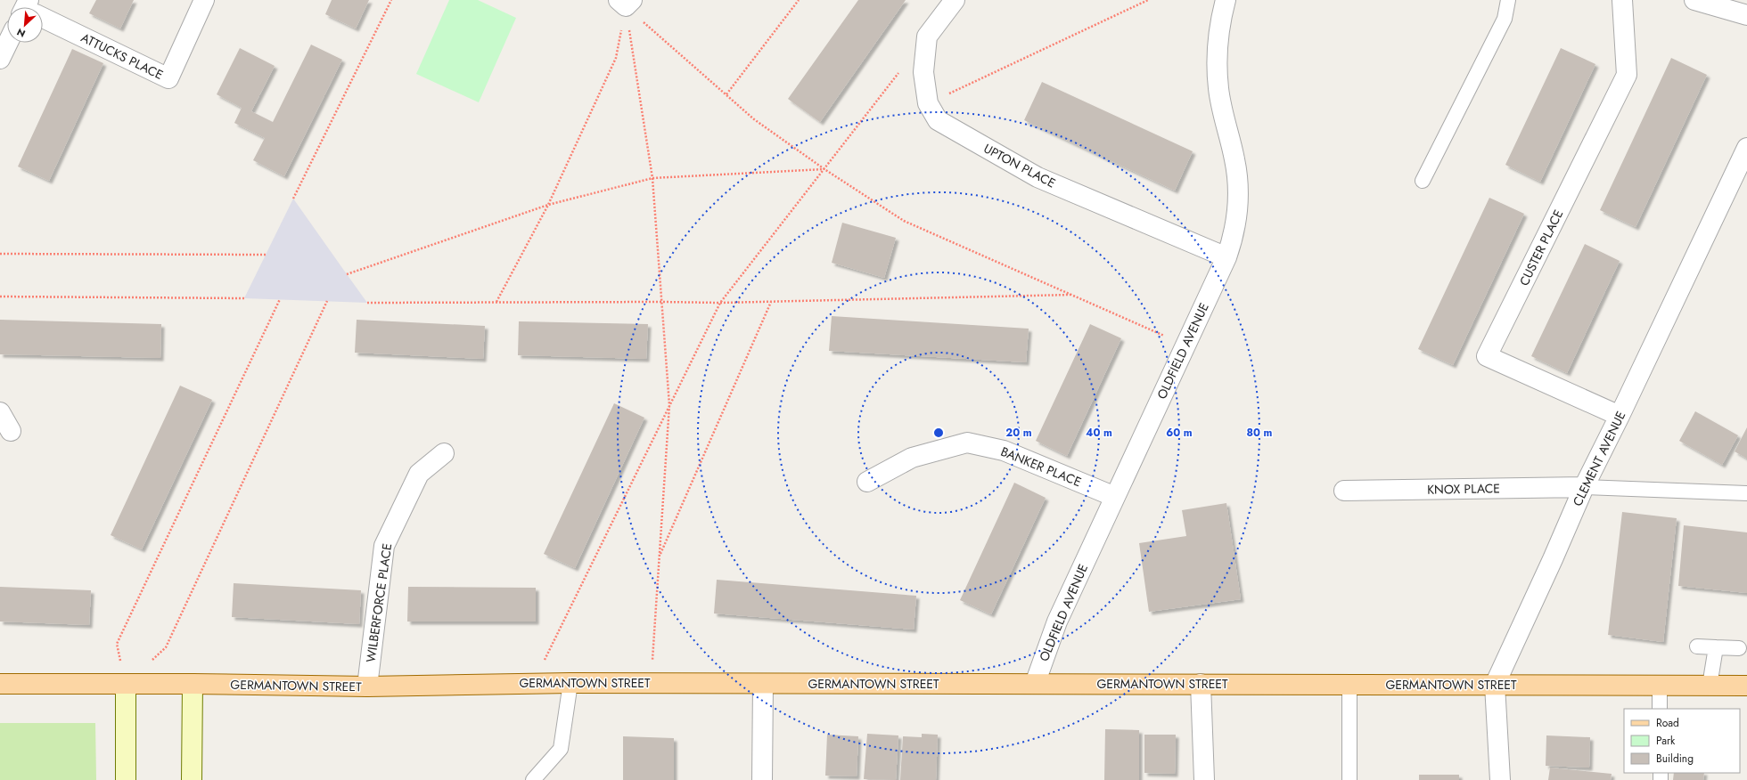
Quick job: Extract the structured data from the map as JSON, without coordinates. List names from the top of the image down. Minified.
{"streets":{"main road":["GERMANTOWN STREET"],"street":["ATTUCKS PLACE","UPTON PLACE","CUSTER PLACE","OLDFIELD AVENUE","CLEMENT AVENUE","BANKER PLACE","KNOX PLACE","WILBERFORCE PLACE"]},"crossings":[["UPTON PLACE","OLDFIELD AVENUE"],["CUSTER PLACE","CLEMENT AVENUE"],["OLDFIELD AVENUE","BANKER PLACE"],["OLDFIELD AVENUE","GERMANTOWN STREET"],["CLEMENT AVENUE","KNOX PLACE"],["CLEMENT AVENUE","GERMANTOWN STREET"],["WILBERFORCE PLACE","GERMANTOWN STREET"]],"legend":["Road","Park","Building"],"north":"bottom left","rings":["20 m","40 m","60 m","80 m"]}
